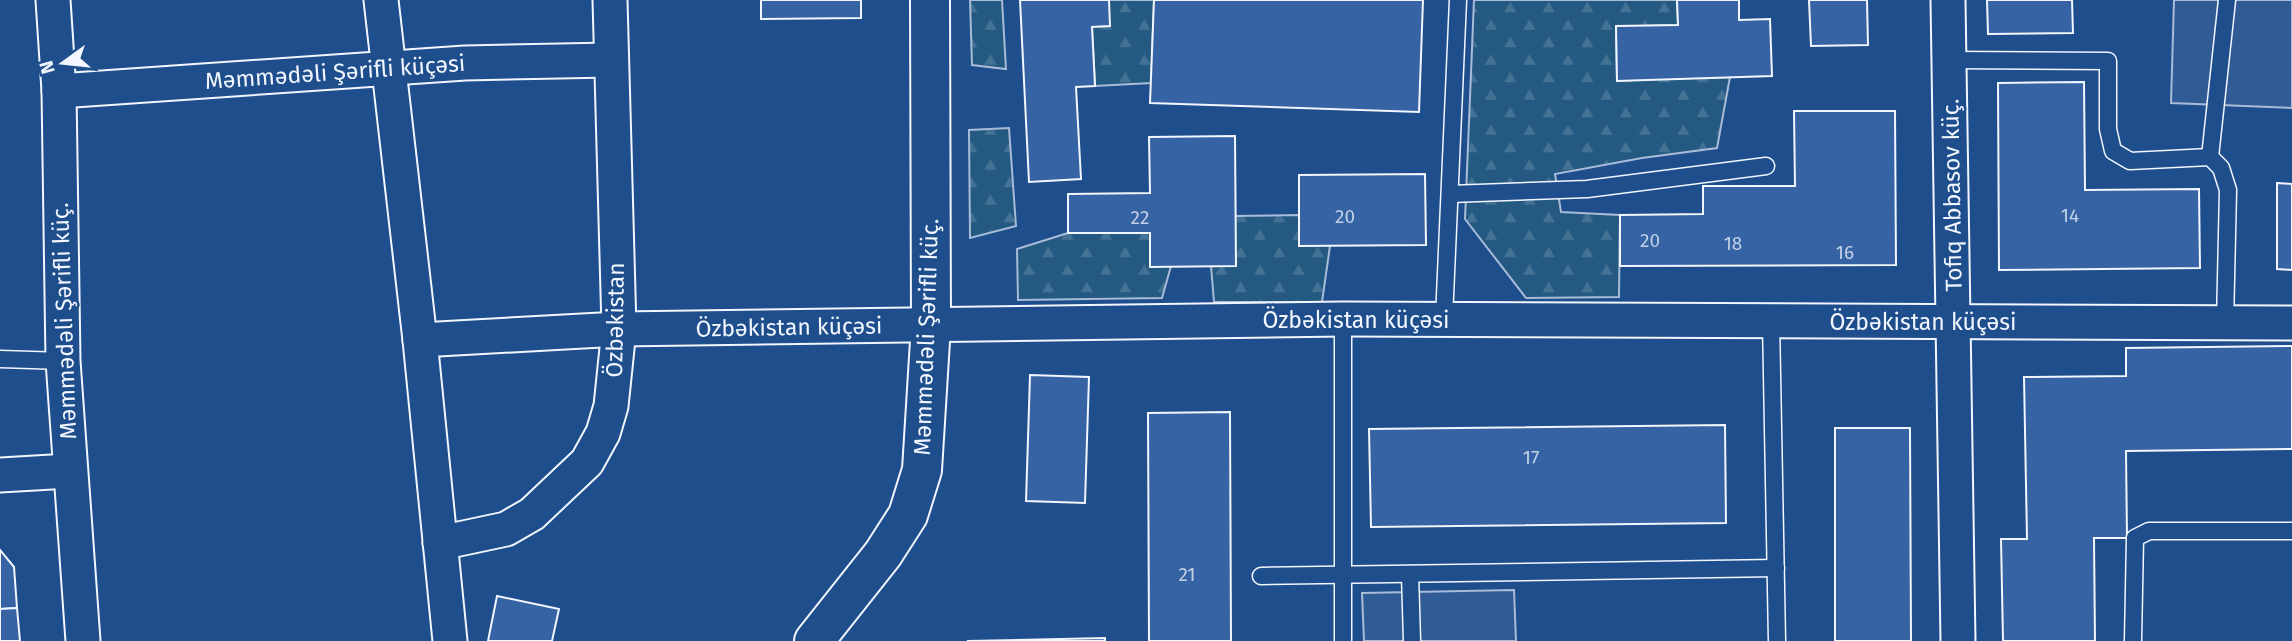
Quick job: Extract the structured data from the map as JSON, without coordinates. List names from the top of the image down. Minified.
{"streets":{"street":["Məmmədəli Şərifli küçəsi","Tofiq Abbasov küç.","Özbəkistan","Özbəkistan küçəsi","Məmmədəli Şərifli küç."]},"crossings":[["Məmmədəli Şərifli küçəsi","Özbəkistan"],["Məmmədəli Şərifli küçəsi","Məmmədəli Şərifli küç."],["Tofiq Abbasov küç.","Özbəkistan küçəsi"],["Özbəkistan","Özbəkistan küçəsi"],["Özbəkistan küçəsi","Məmmədəli Şərifli küç."]],"house_numbers":["14","20","22","20","18","16","17","21"],"north":"left"}
